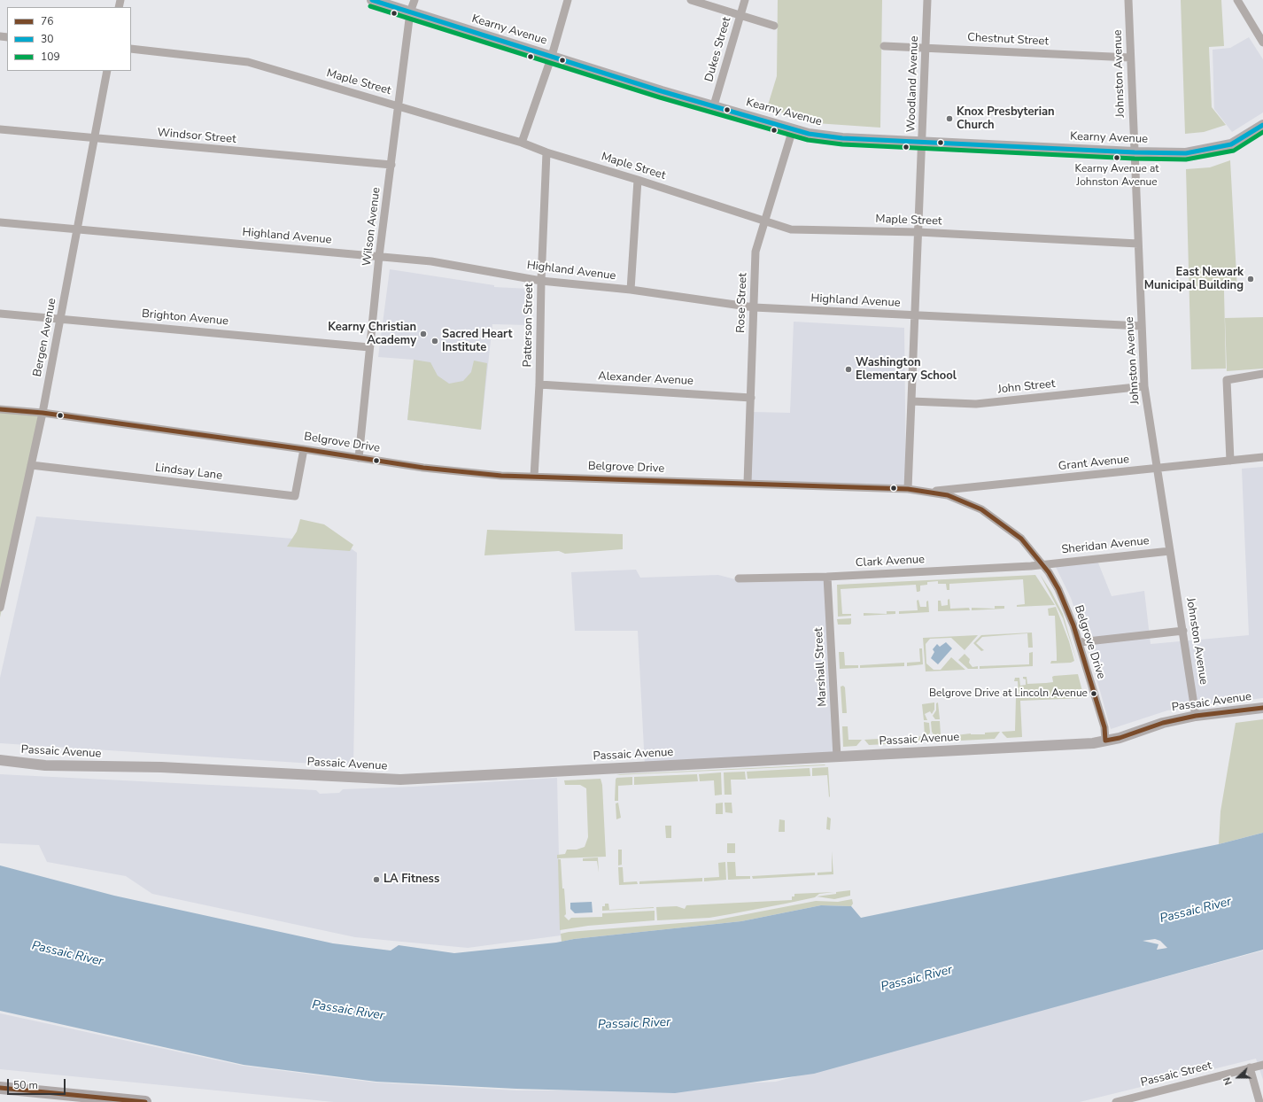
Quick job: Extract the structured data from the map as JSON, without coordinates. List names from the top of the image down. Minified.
{"streets":{"main road":["Kearny Avenue","Passaic Avenue"],"street":["Chestnut Street","Dukes Street","Johnston Avenue","Maple Street","Woodland Avenue","Windsor Street","Wilson Avenue","Highland Avenue","Rose Street","Brighton Avenue","Patterson Street","Bergen Avenue","Alexander Avenue","John Street","Belgrove Drive","Grant Avenue","Lindsay Lane","Sheridan Avenue","Clark Avenue","Marshall Street","Passaic Street"]},"crossings":[["Kearny Avenue","Dukes Street"],["Kearny Avenue","Johnston Avenue"],["Kearny Avenue","Woodland Avenue"],["Kearny Avenue","Wilson Avenue"],["Kearny Avenue","Rose Street"],["Chestnut Street","Johnston Avenue"],["Chestnut Street","Woodland Avenue"],["Johnston Avenue","Maple Street"],["Johnston Avenue","Highland Avenue"],["Johnston Avenue","John Street"],["Johnston Avenue","Grant Avenue"],["Johnston Avenue","Sheridan Avenue"],["Johnston Avenue","Passaic Avenue"],["Maple Street","Woodland Avenue"],["Maple Street","Wilson Avenue"],["Maple Street","Rose Street"],["Maple Street","Patterson Street"],["Woodland Avenue","Highland Avenue"],["Woodland Avenue","John Street"],["Woodland Avenue","Belgrove Drive"],["Windsor Street","Wilson Avenue"],["Windsor Street","Bergen Avenue"],["Wilson Avenue","Highland Avenue"],["Wilson Avenue","Brighton Avenue"],["Wilson Avenue","Belgrove Drive"],["Highland Avenue","Rose Street"],["Highland Avenue","Patterson Street"],["Highland Avenue","Bergen Avenue"],["Rose Street","Alexander Avenue"],["Rose Street","Belgrove Drive"],["Brighton Avenue","Bergen Avenue"],["Patterson Street","Alexander Avenue"],["Patterson Street","Belgrove Drive"],["Bergen Avenue","Belgrove Drive"],["Bergen Avenue","Lindsay Lane"],["Belgrove Drive","Grant Avenue"],["Belgrove Drive","Lindsay Lane"],["Belgrove Drive","Sheridan Avenue"],["Belgrove Drive","Clark Avenue"],["Belgrove Drive","Passaic Avenue"],["Sheridan Avenue","Clark Avenue"],["Clark Avenue","Marshall Street"],["Marshall Street","Passaic Avenue"]],"water":["Passaic River"],"places":["Knox Presbyterian Church","Kearny Avenue at Johnston Avenue","East Newark Municipal Building","Kearny Christian Academy","Sacred Heart Institute","Washington Elementary School","Belgrove Drive at Lincoln Avenue","LA Fitness"],"lines":["transit line 30","transit line 109","transit line 76"],"legend":["76","30","109"],"scale_bar":"50 m","north":"left"}
